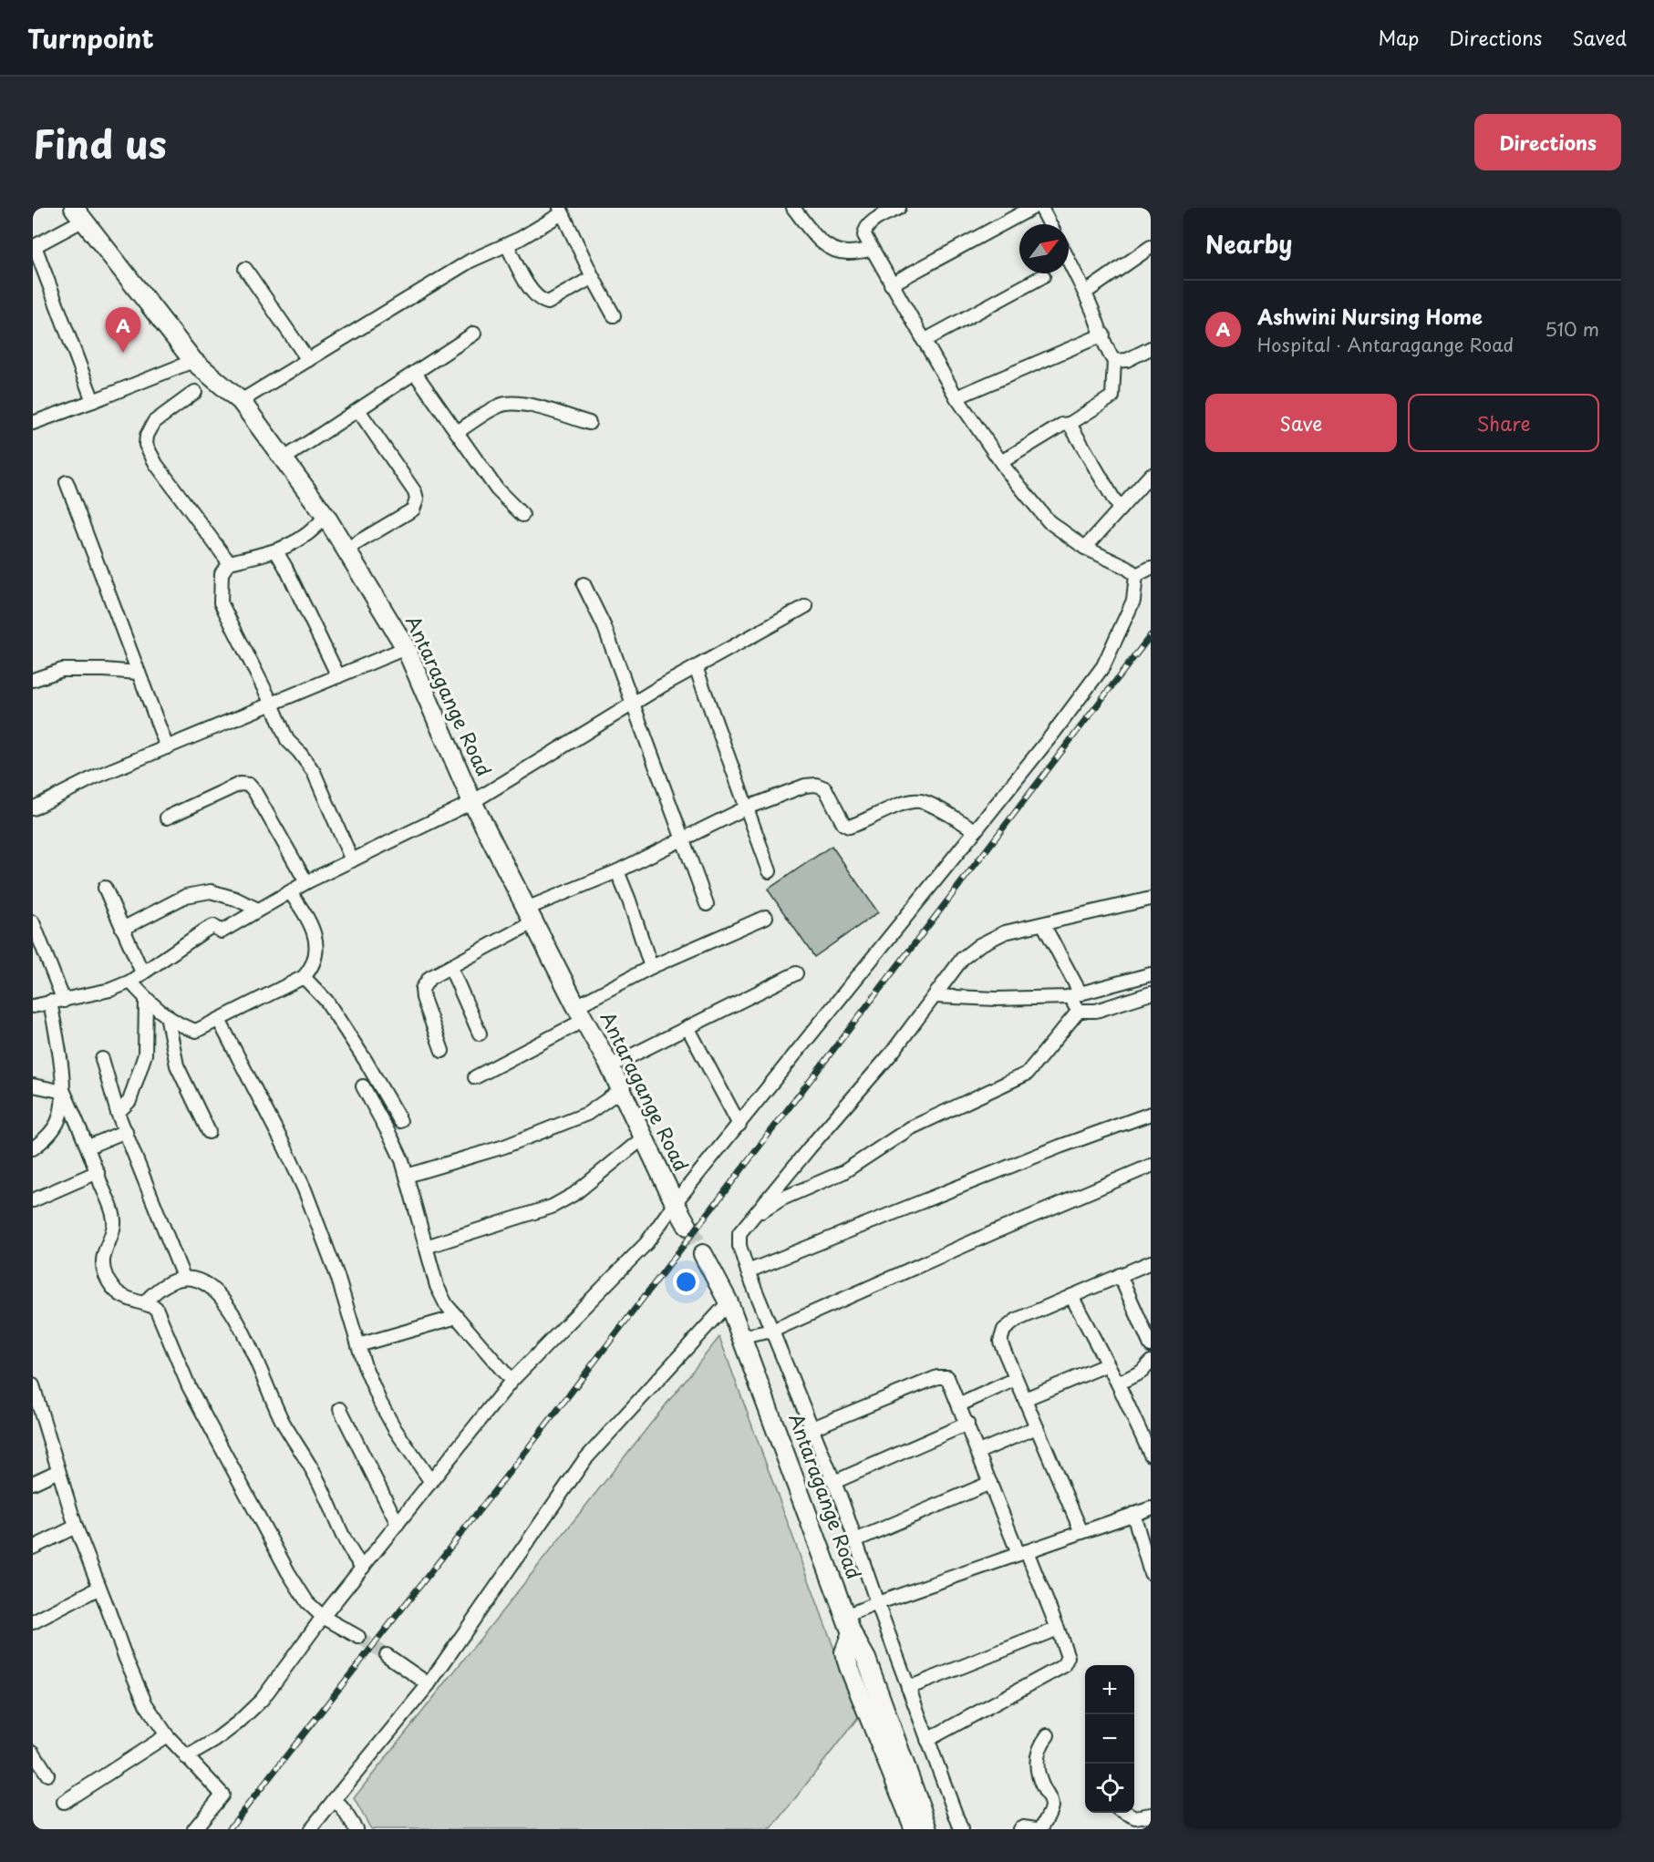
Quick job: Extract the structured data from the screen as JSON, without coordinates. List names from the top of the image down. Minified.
{"streets":{"street":["Antaragange Road"]},"north":"top right","page":{"header":"Turnpoint","nav":["Map","Directions","Saved"],"title":"Find us","buttons":["Directions",["Save","Share"]],"heading":"Nearby","list":[{"mark":"A","name":"Ashwini Nursing Home","note":"Hospital · Antaragange Road","value":"510 m"}],"pins":"A","map_buttons":["+","−"]}}
